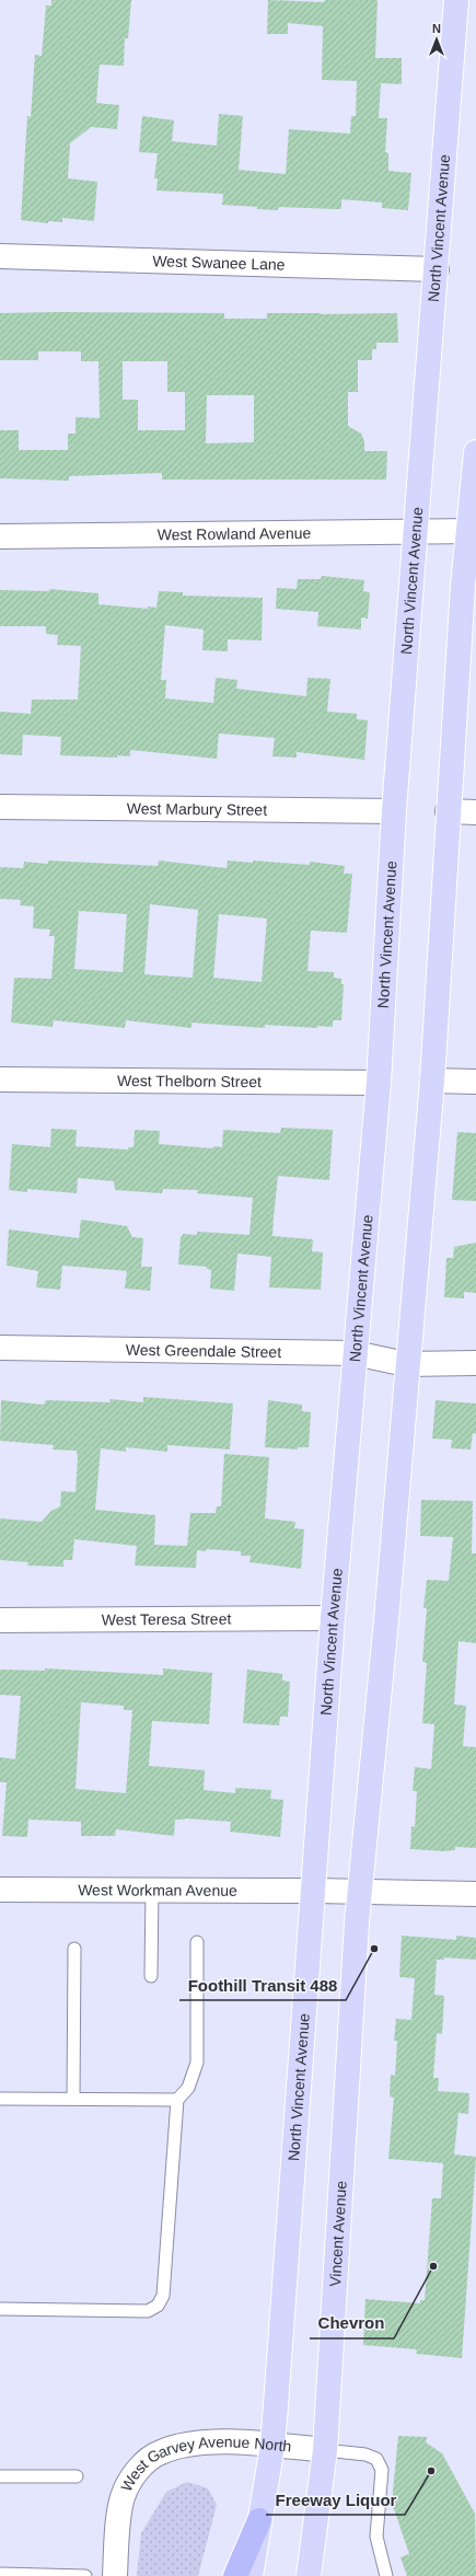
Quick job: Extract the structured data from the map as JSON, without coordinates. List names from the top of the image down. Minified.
{"streets":{"main road":["North Vincent Avenue","Vincent Avenue"],"street":["West Swanee Lane","West Rowland Avenue","West Marbury Street","West Thelborn Street","West Greendale Street","West Teresa Street","West Workman Avenue","West Garvey Avenue North"]},"crossings":[["North Vincent Avenue","West Swanee Lane"],["North Vincent Avenue","West Rowland Avenue"],["North Vincent Avenue","West Marbury Street"],["North Vincent Avenue","West Thelborn Street"],["North Vincent Avenue","West Greendale Street"],["North Vincent Avenue","West Teresa Street"],["North Vincent Avenue","West Workman Avenue"],["North Vincent Avenue","West Garvey Avenue North"],["West Workman Avenue","Vincent Avenue"],["Vincent Avenue","West Garvey Avenue North"]],"places":["Foothill Transit 488","Chevron","Freeway Liquor"],"north":"top"}
